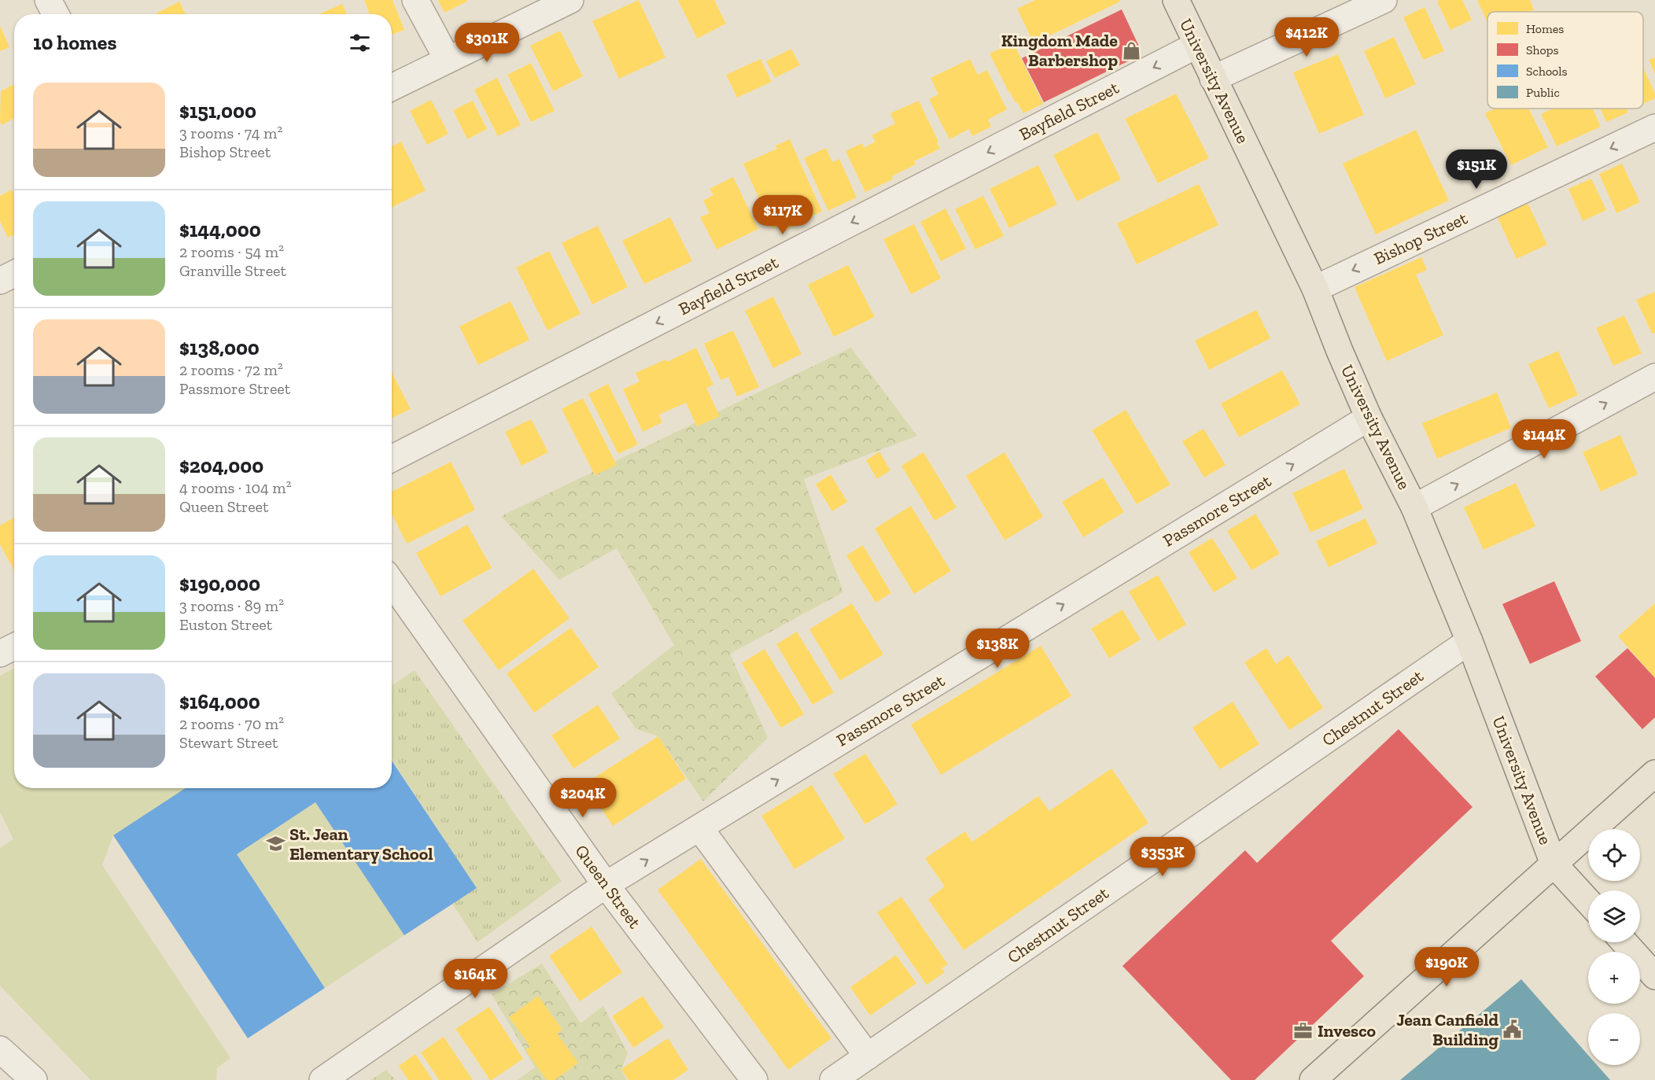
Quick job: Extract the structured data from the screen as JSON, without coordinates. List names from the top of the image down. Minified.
{"streets":{"main road":["University Avenue"],"street":["Bayfield Street","Bishop Street","Passmore Street","Chestnut Street","Queen Street"]},"crossings":[["University Avenue","Bayfield Street"],["University Avenue","Bishop Street"],["University Avenue","Passmore Street"],["University Avenue","Chestnut Street"],["Passmore Street","Queen Street"]],"one_way":["Bayfield Street","Passmore Street"],"places":{"shop":["Kingdom Made Barbershop"],"school or university":["St. Jean Elementary School"],"public building":["Jean Canfield Building"],"office":["Invesco"]},"legend":["Homes","Shops","Schools","Public"],"page":{"heading":"10 homes","price":["$412K","$301K","$151K","$117K","$144K","$138K","$204K","$353K","$190K","$164K"],"list":[{"name":"$151,000","note":"3 rooms · 74 m² · Bishop Street"},{"name":"$144,000","note":"2 rooms · 54 m² · Granville Street"},{"name":"$138,000","note":"2 rooms · 72 m² · Passmore Street"},{"name":"$204,000","note":"4 rooms · 104 m² · Queen Street"},{"name":"$190,000","note":"3 rooms · 89 m² · Euston Street"},{"name":"$164,000","note":"2 rooms · 70 m² · Stewart Street"}],"map_buttons":["+","−"]}}
